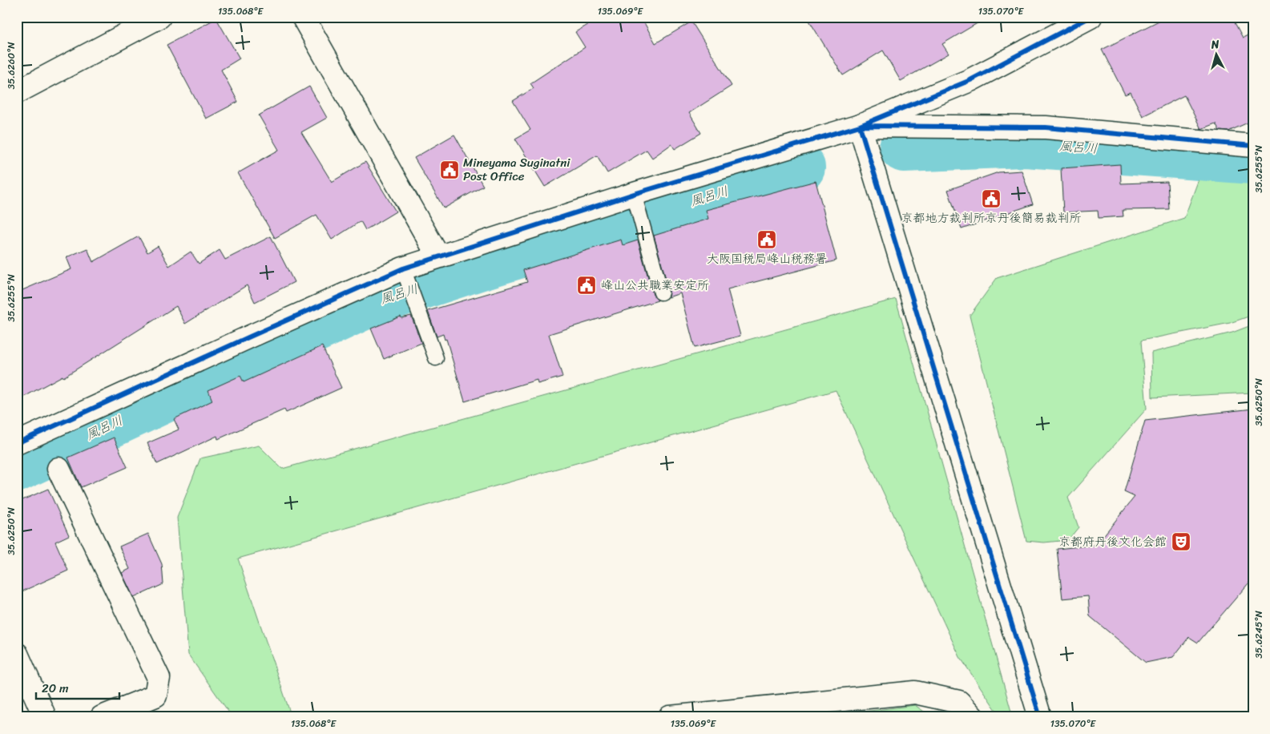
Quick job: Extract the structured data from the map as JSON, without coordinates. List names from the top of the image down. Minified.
{"water":["風呂川"],"places":{"public building":["Mineyama Suginatni Post Office","京都地方裁判所京丹後簡易裁判所","大阪国税局峰山税務署","峰山公共職業安定所"],"theatre":["京都府丹後文化会館"]},"scale_bar":"20 m","north":"top","coordinates":["135.068°E","135.069°E","135.070°E","35.6260°N","35.6255°N","35.6250°N","35.6245°N"]}
